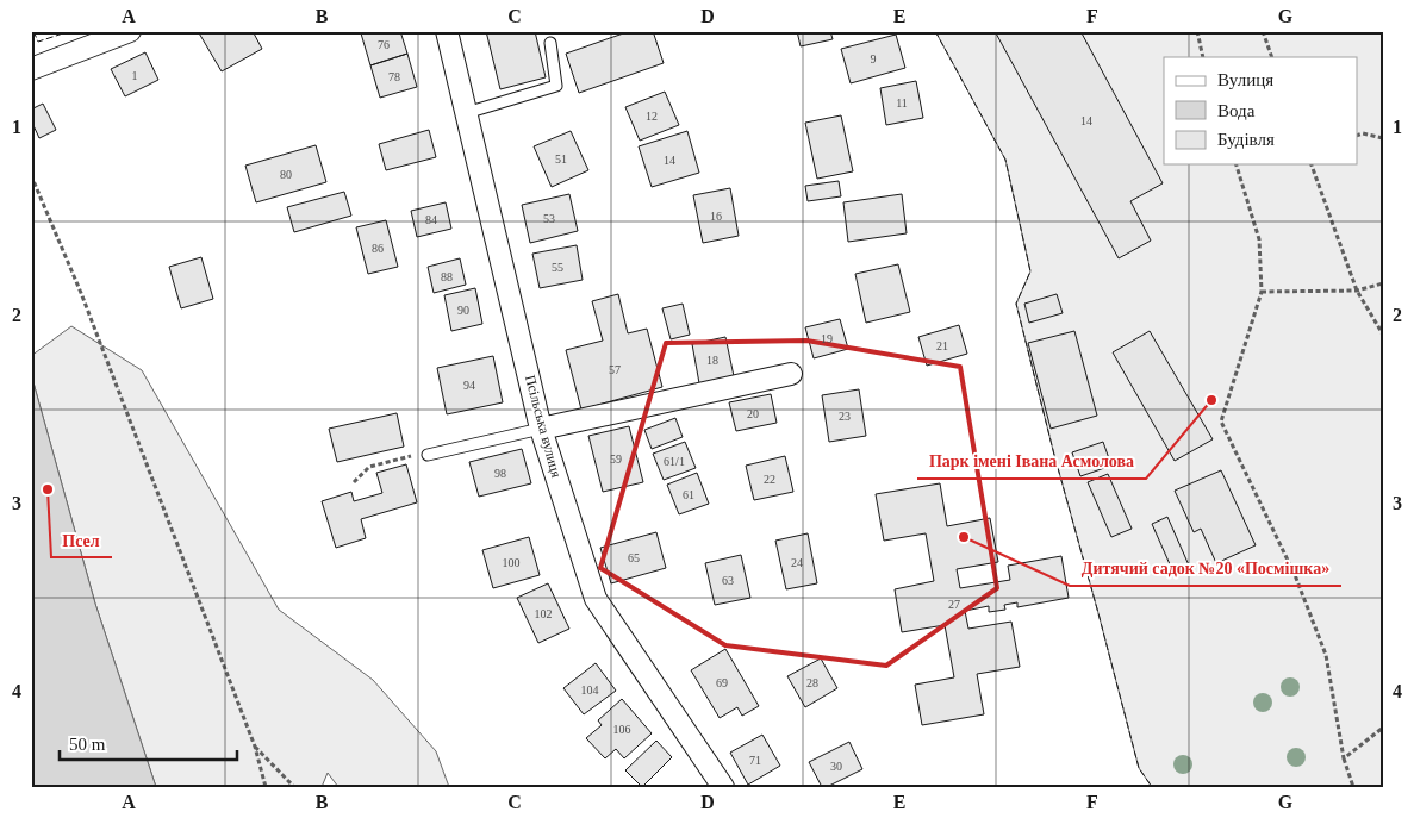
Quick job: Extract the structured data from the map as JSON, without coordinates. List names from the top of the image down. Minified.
{"streets":{"street":["Псільська вулиця"]},"places":["Парк імені Івана Асмолова","Псел","Дитячий садок №20 «Посмішка»"],"house_numbers":["76","9","1","78","11","12","14","51","14","80","16","53","84","86","55","88","90","19","21","18","57","94","20","23","59","61/1","98","22","61","65","100","24","63","27","102","69","28","104","106","71","30"],"legend":["Вулиця","Вода","Будівля"],"scale_bar":"50 m","grid":{"columns":["A","B","C","D","E","F","G"],"rows":["1","2","3","4"]}}
